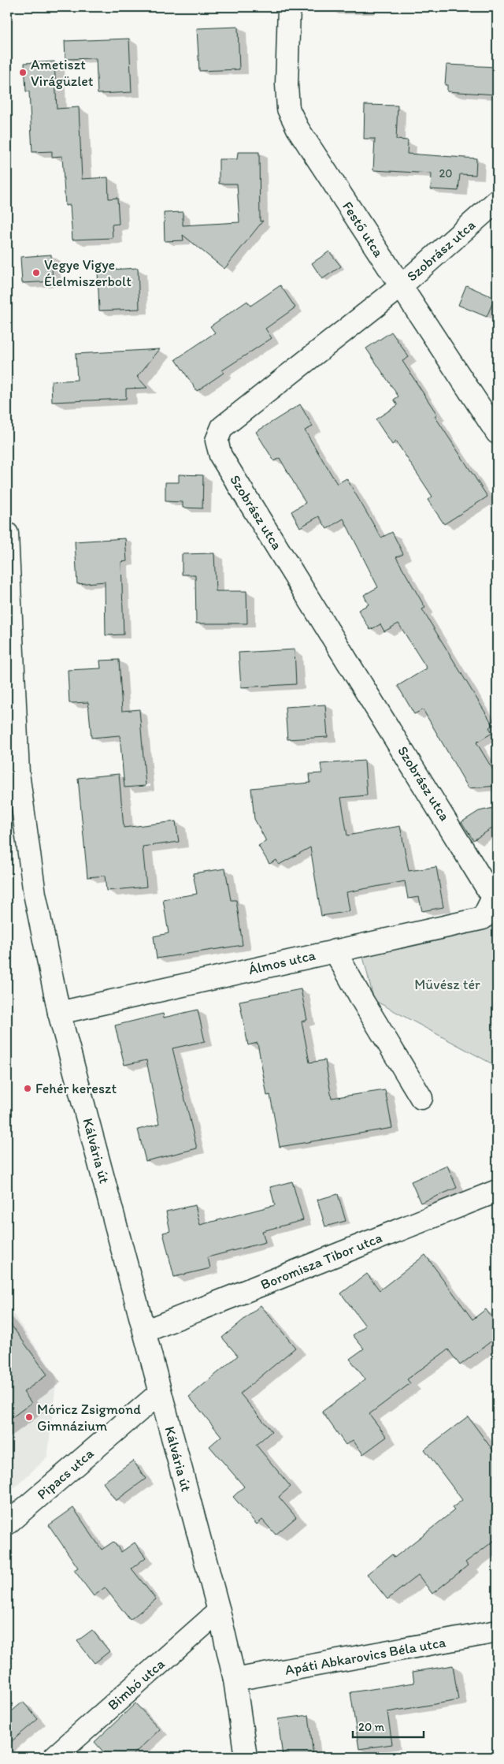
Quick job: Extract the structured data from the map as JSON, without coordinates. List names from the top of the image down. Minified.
{"streets":{"street":["Festő utca","Szobrász utca","Álmos utca","Kálvária út","Boromisza Tibor utca","Pipacs utca","Apáti Abkarovics Béla utca","Bimbó utca"]},"crossings":[["Festő utca","Szobrász utca"],["Szobrász utca","Álmos utca"],["Álmos utca","Kálvária út"],["Kálvária út","Boromisza Tibor utca"],["Kálvária út","Pipacs utca"],["Kálvária út","Apáti Abkarovics Béla utca"],["Kálvária út","Bimbó utca"]],"parks":["Művész tér"],"places":["Ametiszt Virágüzlet","Vegye Vigye Élelmiszerbolt","Fehér kereszt","Móricz Zsigmond Gimnázium"],"house_numbers":["20"],"scale_bar":"20 m"}
